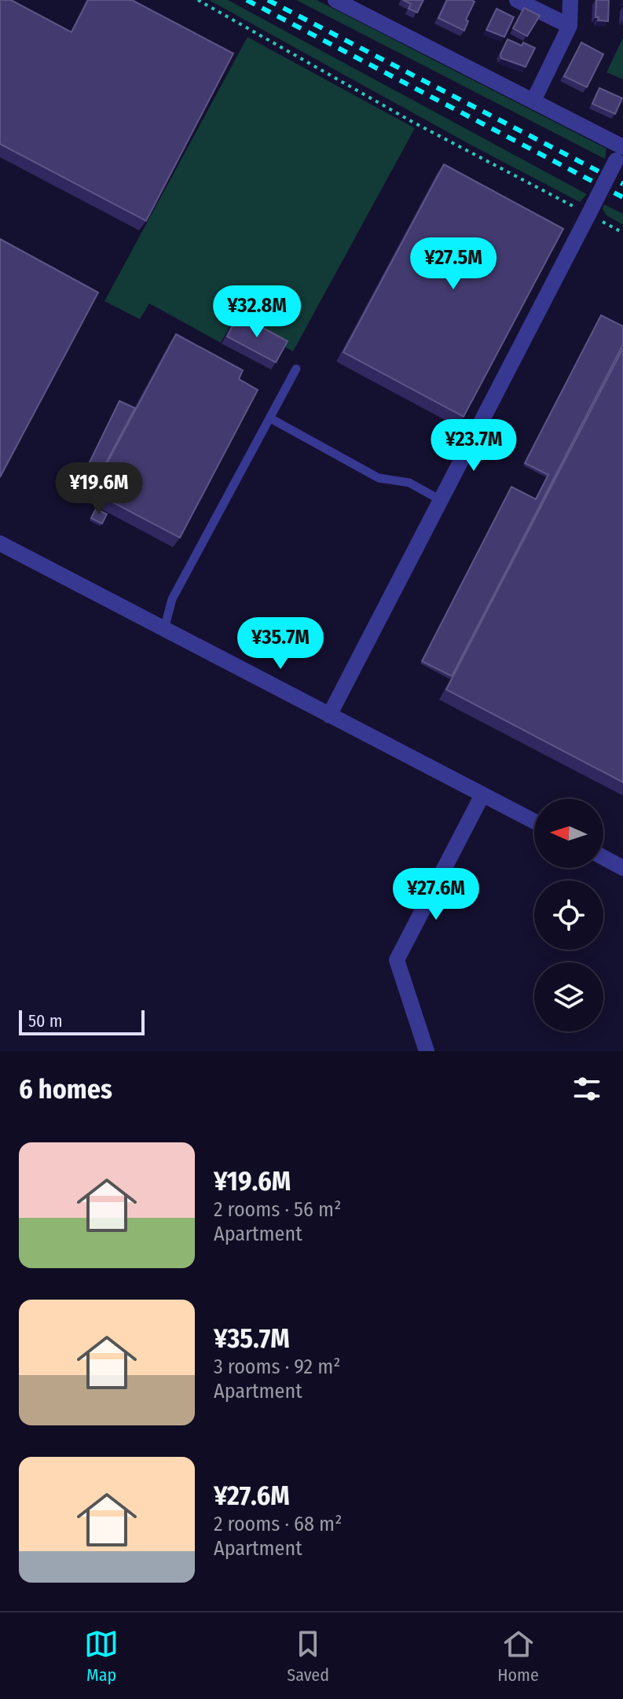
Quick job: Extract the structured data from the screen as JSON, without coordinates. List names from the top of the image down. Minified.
{"scale_bar":"50 m","north":"left","page":{"price":["¥27.5M","¥32.8M","¥23.7M","¥19.6M","¥35.7M","¥27.6M"],"scale":"50 m","heading":"6 homes","list":[{"name":"¥19.6M","note":"2 rooms · 56 m² · Apartment"},{"name":"¥35.7M","note":"3 rooms · 92 m² · Apartment"},{"name":"¥27.6M","note":"2 rooms · 68 m² · Apartment"}],"tabs":["Map","Saved","Home"]}}
